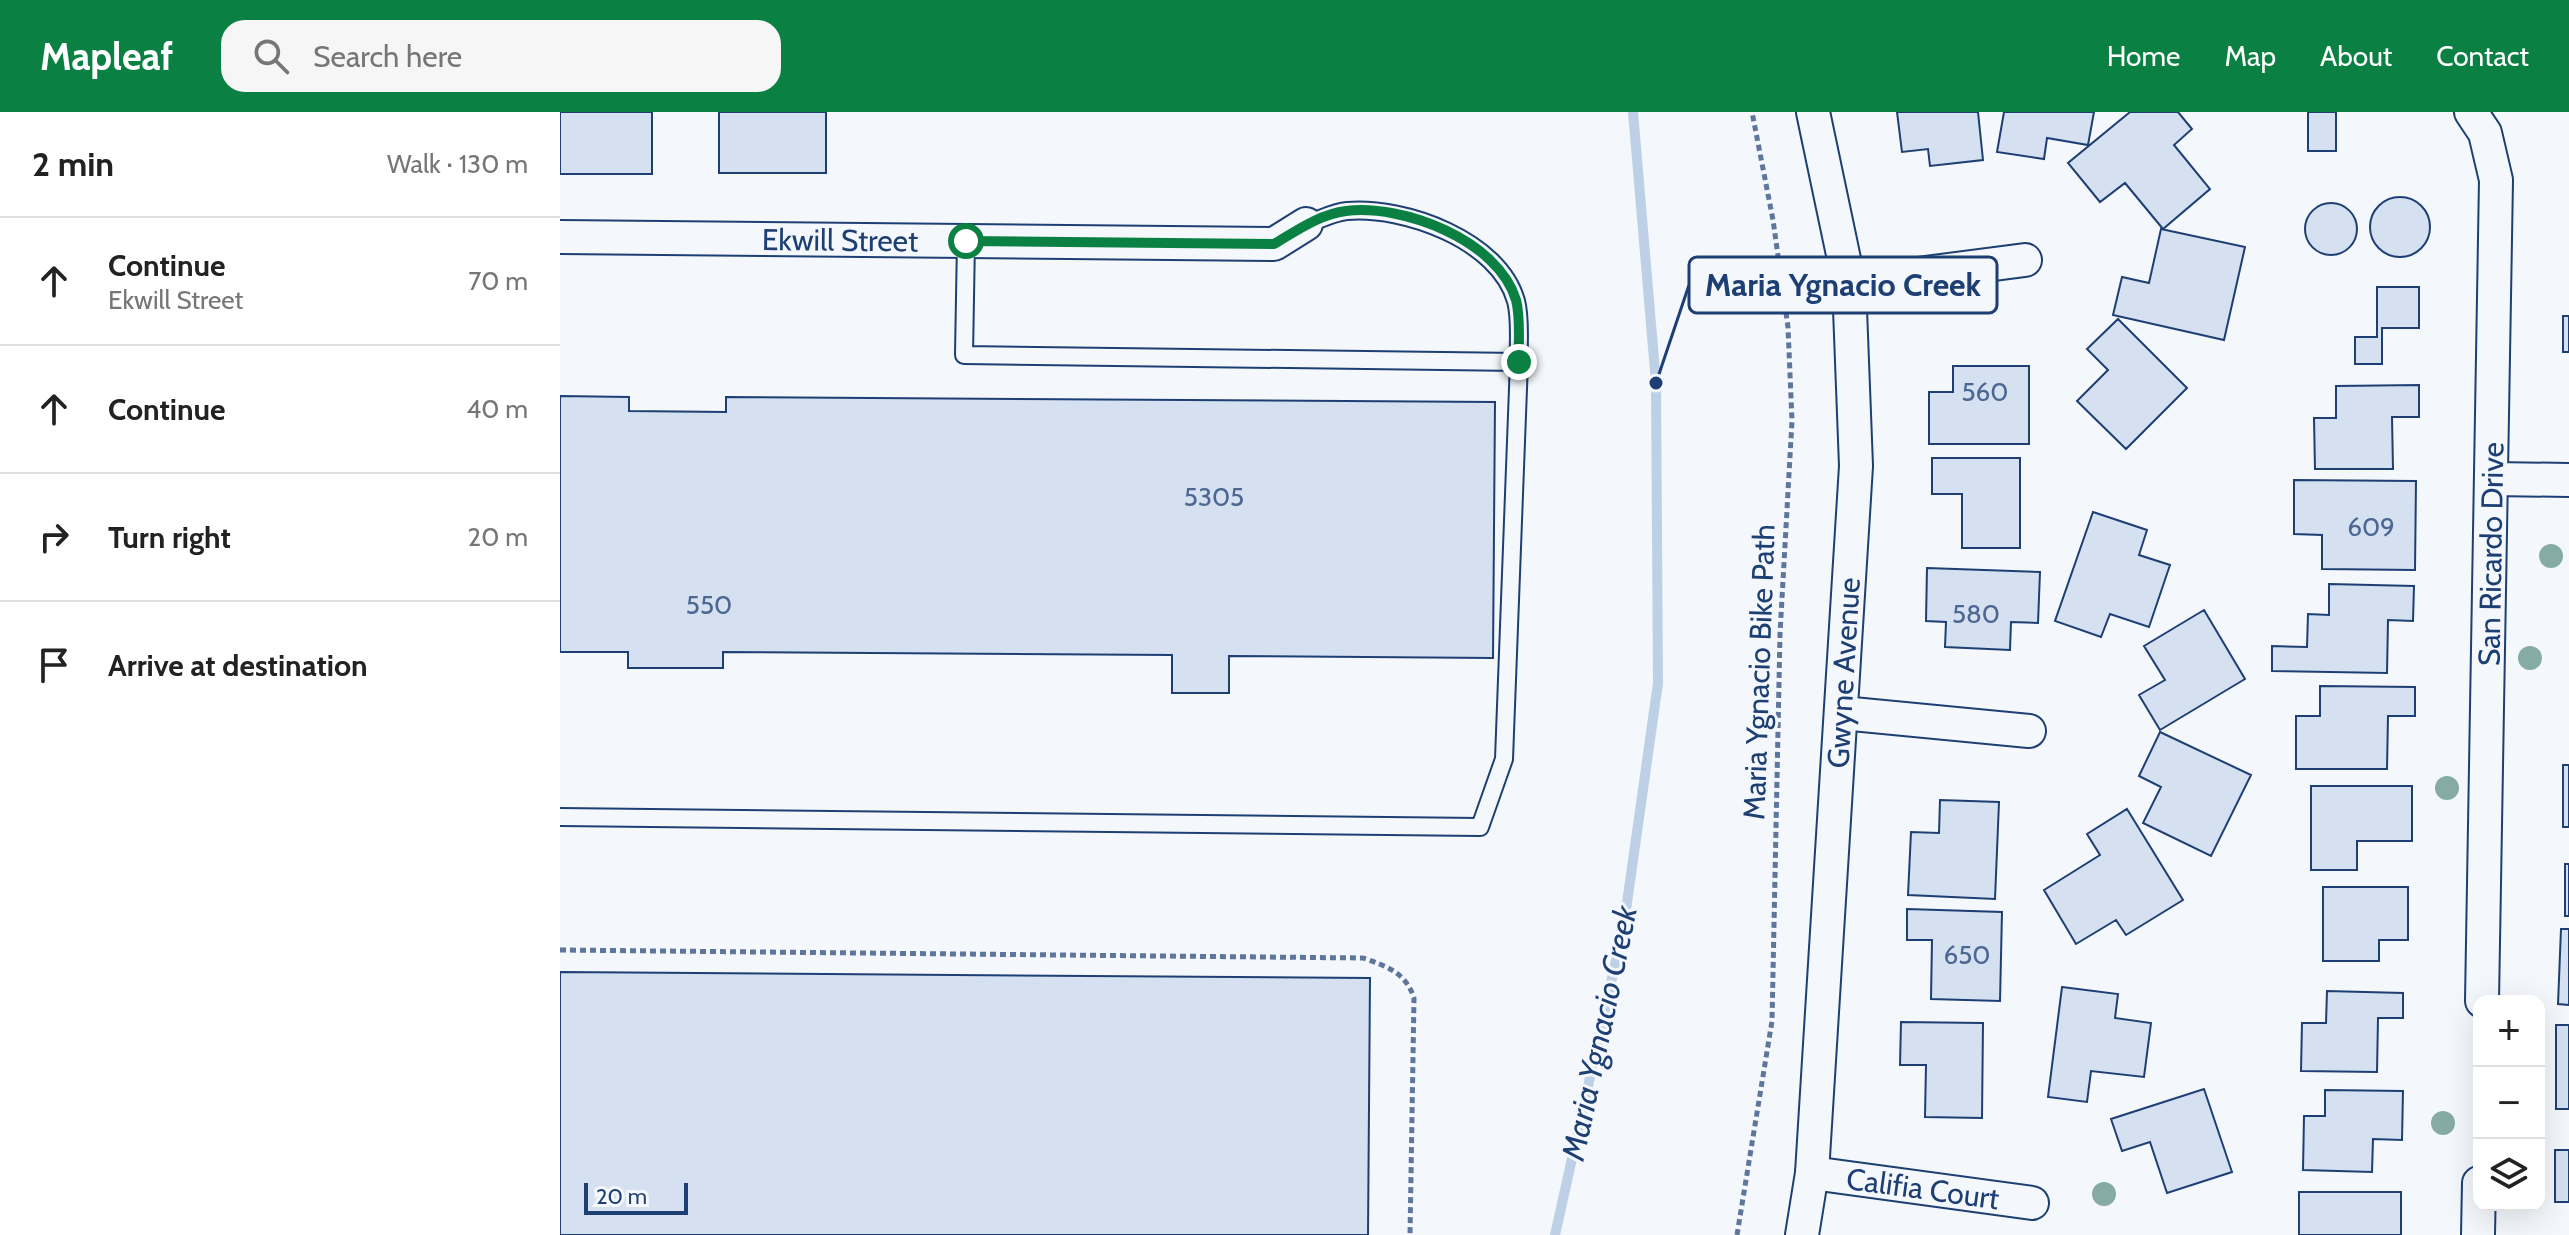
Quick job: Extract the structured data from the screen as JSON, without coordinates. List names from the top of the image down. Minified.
{"streets":{"street":["Ekwill Street","San Ricardo Drive","Gwyne Avenue","Califia Court"],"path":["Maria Ygnacio Bike Path"]},"crossings":[["Gwyne Avenue","Califia Court"]],"water":["Maria Ygnacio Creek"],"places":["Maria Ygnacio Creek"],"house_numbers":["560","5305","609","550","580","650"],"scale_bar":"20 m","page":{"header":"Mapleaf","search":"Search here","nav":["Home","Map","About","Contact"],"heading":["2 min","Walk · 130 m"],"list":[["Continue","Ekwill Street","70 m"],["Continue","40 m"],["Turn right","20 m"],"Arrive at destination"],"map_buttons":["+","−"],"scale":"20 m"}}
